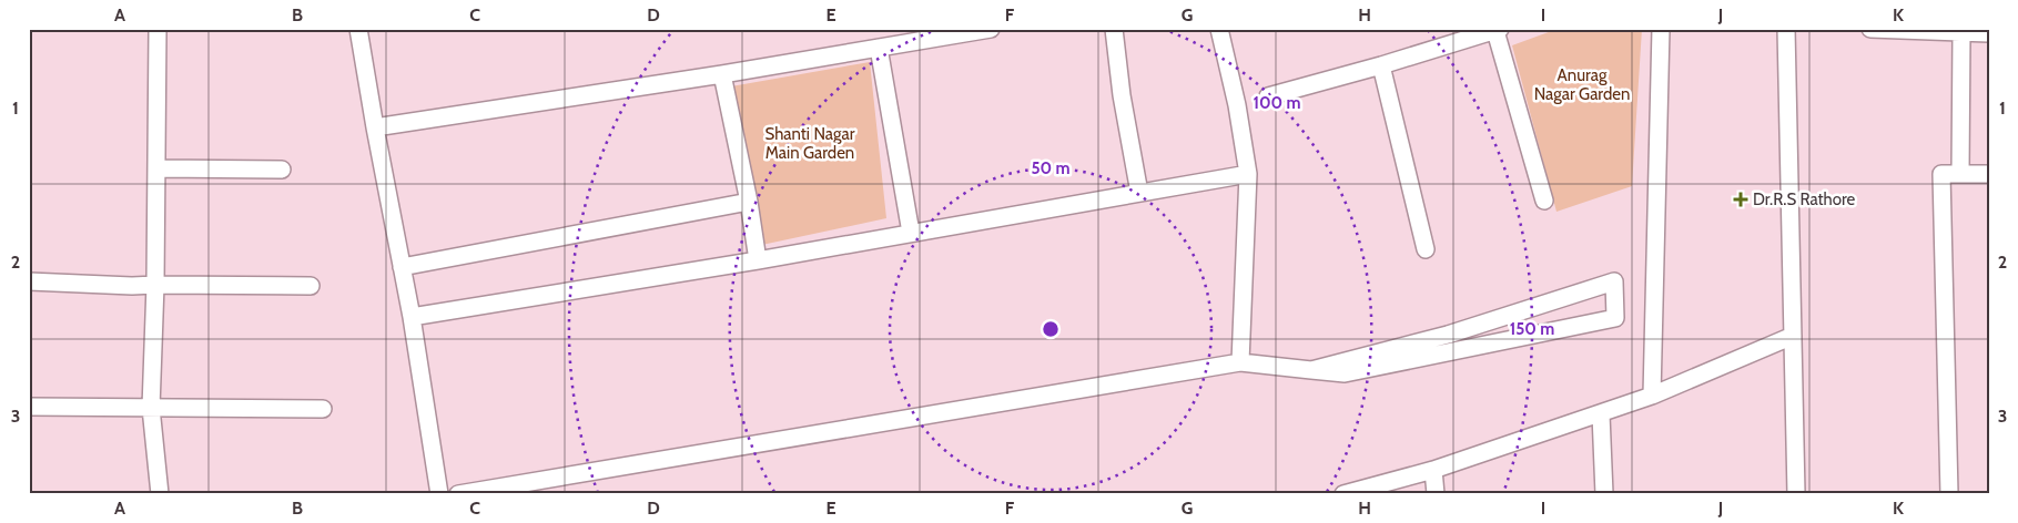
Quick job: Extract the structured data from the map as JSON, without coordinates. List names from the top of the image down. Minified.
{"parks":["Anurag Nagar Garden","Shanti Nagar Main Garden"],"places":{"health":["Dr.R.S Rathore"]},"grid":{"columns":["A","B","C","D","E","F","G","H","I","J","K"],"rows":["1","2","3"]},"rings":["100 m","50 m","150 m"]}
